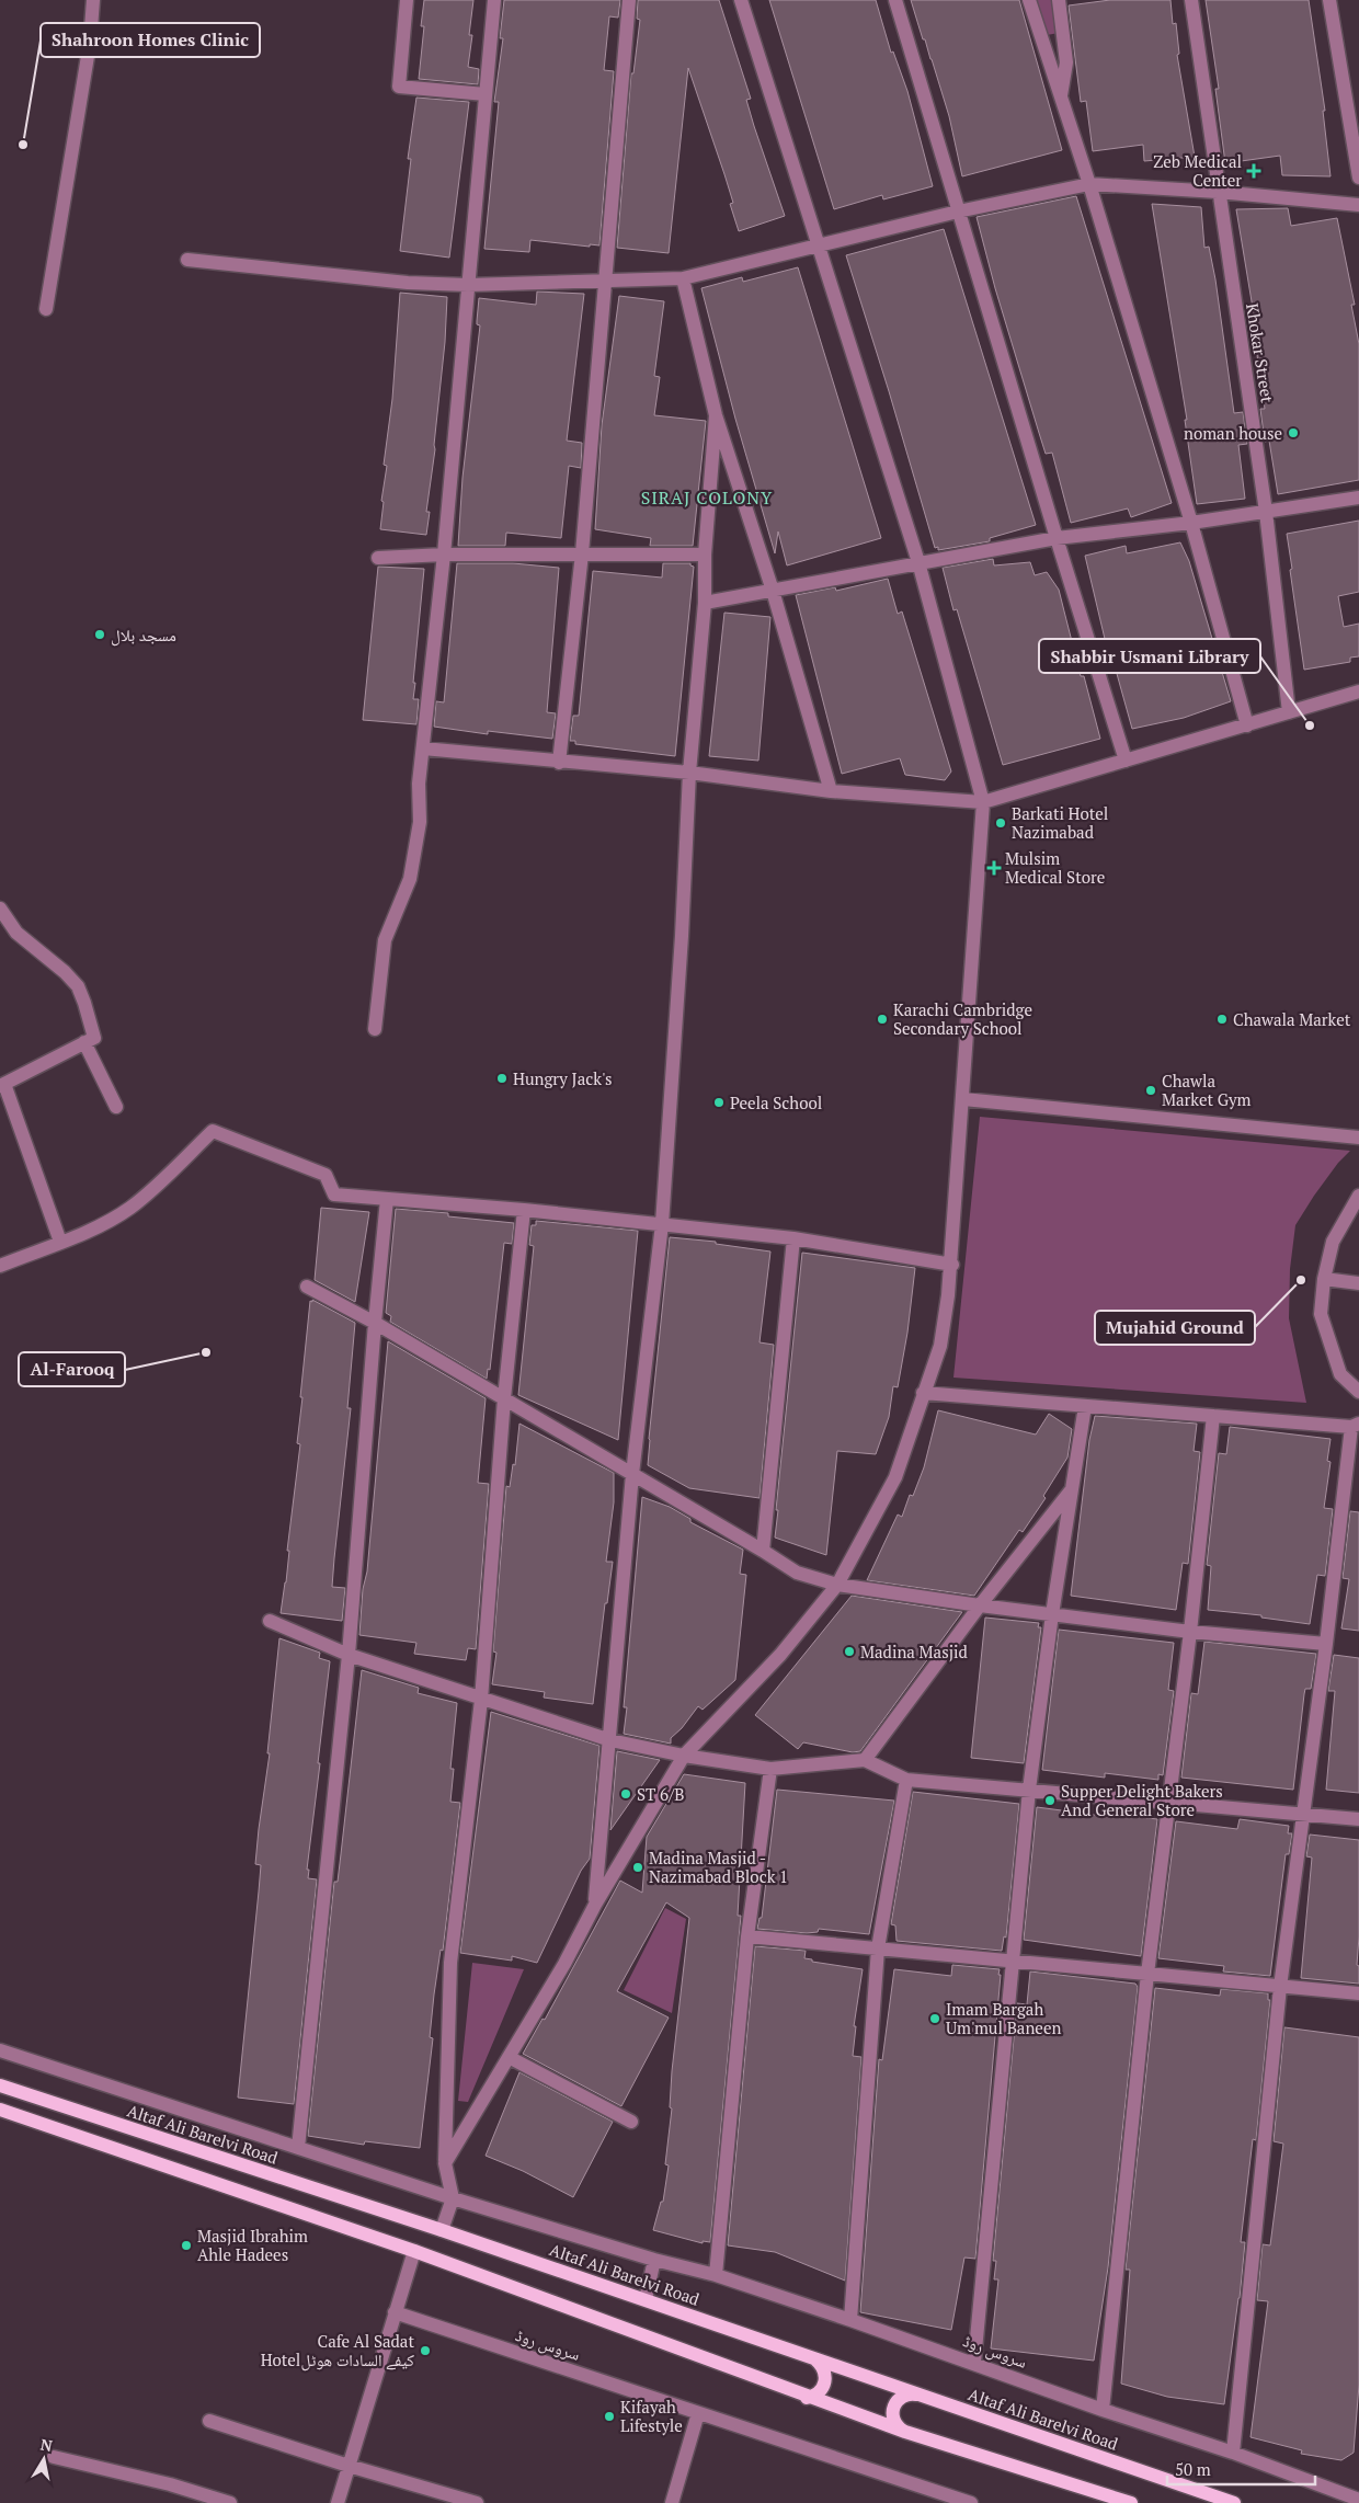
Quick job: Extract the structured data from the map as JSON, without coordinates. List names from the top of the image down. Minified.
{"streets":{"main road":["Altaf Ali Barelvi Road"],"street":["Khokar Street","سروس روڈ"]},"districts":["SIRAJ COLONY"],"places":{"other":["Shahroon Homes Clinic","noman house","مسجد بلال","Shabbir Usmani Library","Barkati Hotel Nazimabad","Karachi Cambridge Secondary School","Chawala Market","Hungry Jack's","Chawla Market Gym","Peela School","Mujahid Ground","Al-Farooq","Madina Masjid","ST 6/B","Supper Delight Bakers And General Store","Madina Masjid - Nazimabad Block 1","Imam Bargah Um'mul Baneen","Masjid Ibrahim Ahle Hadees","Cafe Al Sadat Hotelکیفے السادات ھوٹل","Kifayah Lifestyle"],"health":["Zeb Medical Center","Mulsim Medical Store"]},"scale_bar":"50 m","north":"top"}
